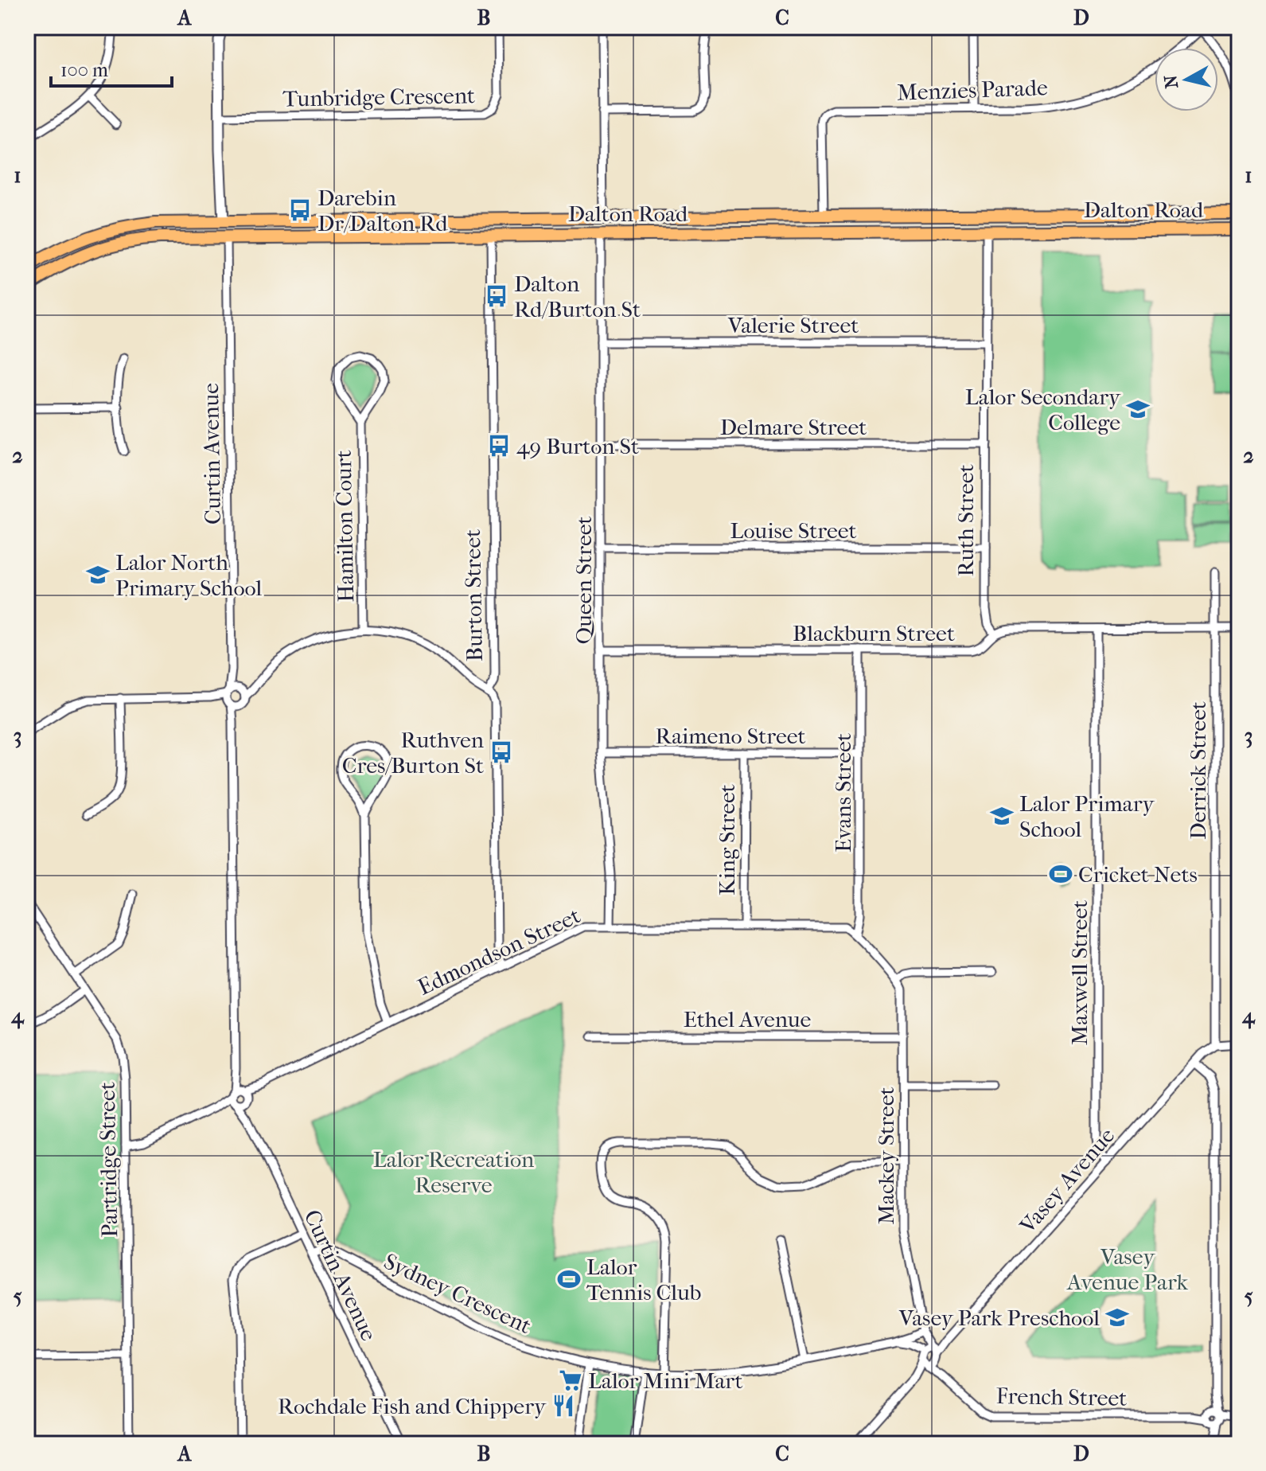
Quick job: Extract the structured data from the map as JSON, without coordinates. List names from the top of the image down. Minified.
{"streets":{"main road":["Dalton Road","Ruth Street","Burton Street"],"street":["Menzies Parade","Tunbridge Crescent","Valerie Street","Delmare Street","Curtin Avenue","Hamilton Court","Louise Street","Queen Street","Blackburn Street","Raimeno Street","Derrick Street","Evans Street","King Street","Edmondson Street","Maxwell Street","Ethel Avenue","Mackey Street","Partridge Street","Vasey Avenue","Sydney Crescent","French Street"]},"crossings":[["Menzies Parade","Dalton Road"],["Dalton Road","Curtin Avenue"],["Dalton Road","Ruth Street"],["Dalton Road","Queen Street"],["Dalton Road","Burton Street"],["Valerie Street","Ruth Street"],["Valerie Street","Queen Street"],["Delmare Street","Ruth Street"],["Delmare Street","Queen Street"],["Curtin Avenue","Hamilton Court"],["Curtin Avenue","Burton Street"],["Curtin Avenue","Edmondson Street"],["Curtin Avenue","Sydney Crescent"],["Ruth Street","Louise Street"],["Ruth Street","Blackburn Street"],["Louise Street","Queen Street"],["Queen Street","Blackburn Street"],["Queen Street","Raimeno Street"],["Queen Street","Edmondson Street"],["Burton Street","Edmondson Street"],["Blackburn Street","Derrick Street"],["Blackburn Street","Evans Street"],["Blackburn Street","Maxwell Street"],["Raimeno Street","Evans Street"],["Raimeno Street","King Street"],["Derrick Street","Vasey Avenue"],["Evans Street","Edmondson Street"],["King Street","Edmondson Street"],["Edmondson Street","Partridge Street"],["Maxwell Street","Vasey Avenue"],["Ethel Avenue","Mackey Street"],["Mackey Street","Vasey Avenue"],["Mackey Street","Sydney Crescent"],["Mackey Street","French Street"],["Vasey Avenue","French Street"],["Sydney Crescent","French Street"]],"parks":["Lalor Recreation Reserve","Vasey Avenue Park"],"places":{"bus stop":["Darebin Dr/Dalton Rd","Dalton Rd/Burton St","49 Burton St","Ruthven Cres/Burton St"],"school or university":["Lalor Secondary College","Lalor North Primary School","Lalor Primary School","Vasey Park Preschool"],"sports":["Cricket Nets","Lalor Tennis Club"],"supermarket":["Lalor Mini Mart"],"restaurant":["Rochdale Fish and Chippery"]},"scale_bar":"100 m","north":"left","grid":{"columns":["A","B","C","D"],"rows":["1","2","3","4","5"]}}
